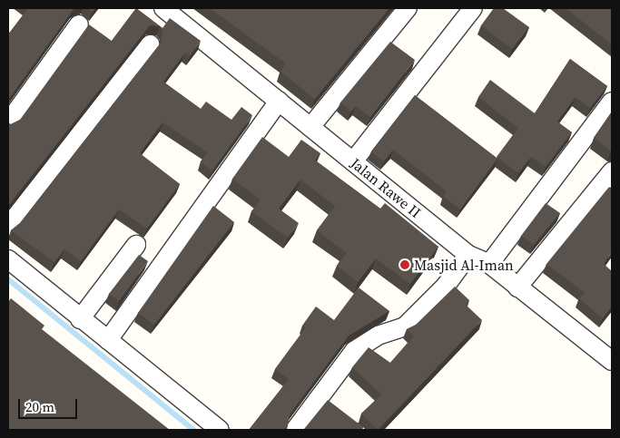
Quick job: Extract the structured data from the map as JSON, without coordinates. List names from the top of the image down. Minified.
{"streets":{"street":["Jalan Rawe II"]},"places":["Masjid Al-Iman"],"scale_bar":"20 m"}
